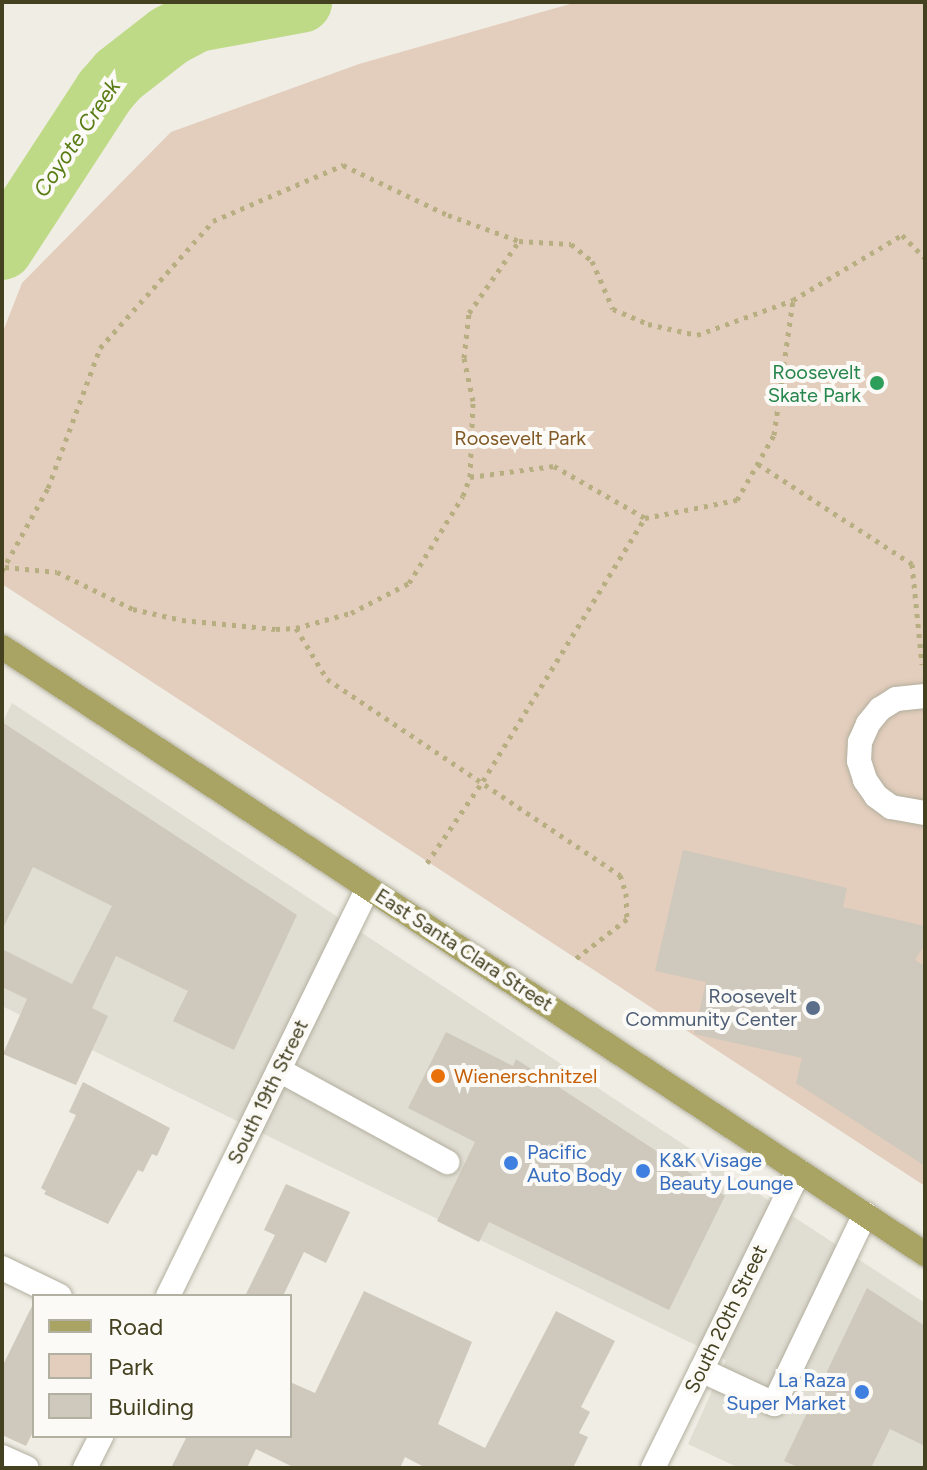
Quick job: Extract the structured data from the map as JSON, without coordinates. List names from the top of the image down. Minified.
{"streets":{"main road":["East Santa Clara Street"],"street":["South 19th Street","South 20th Street"]},"crossings":[["East Santa Clara Street","South 19th Street"],["East Santa Clara Street","South 20th Street"]],"water":["Coyote Creek"],"parks":["Roosevelt Park"],"places":["Roosevelt Skate Park","Roosevelt Community Center","Wienerschnitzel","Pacific Auto Body","K&K Visage Beauty Lounge","La Raza Super Market"],"legend":["Road","Park","Building"]}
